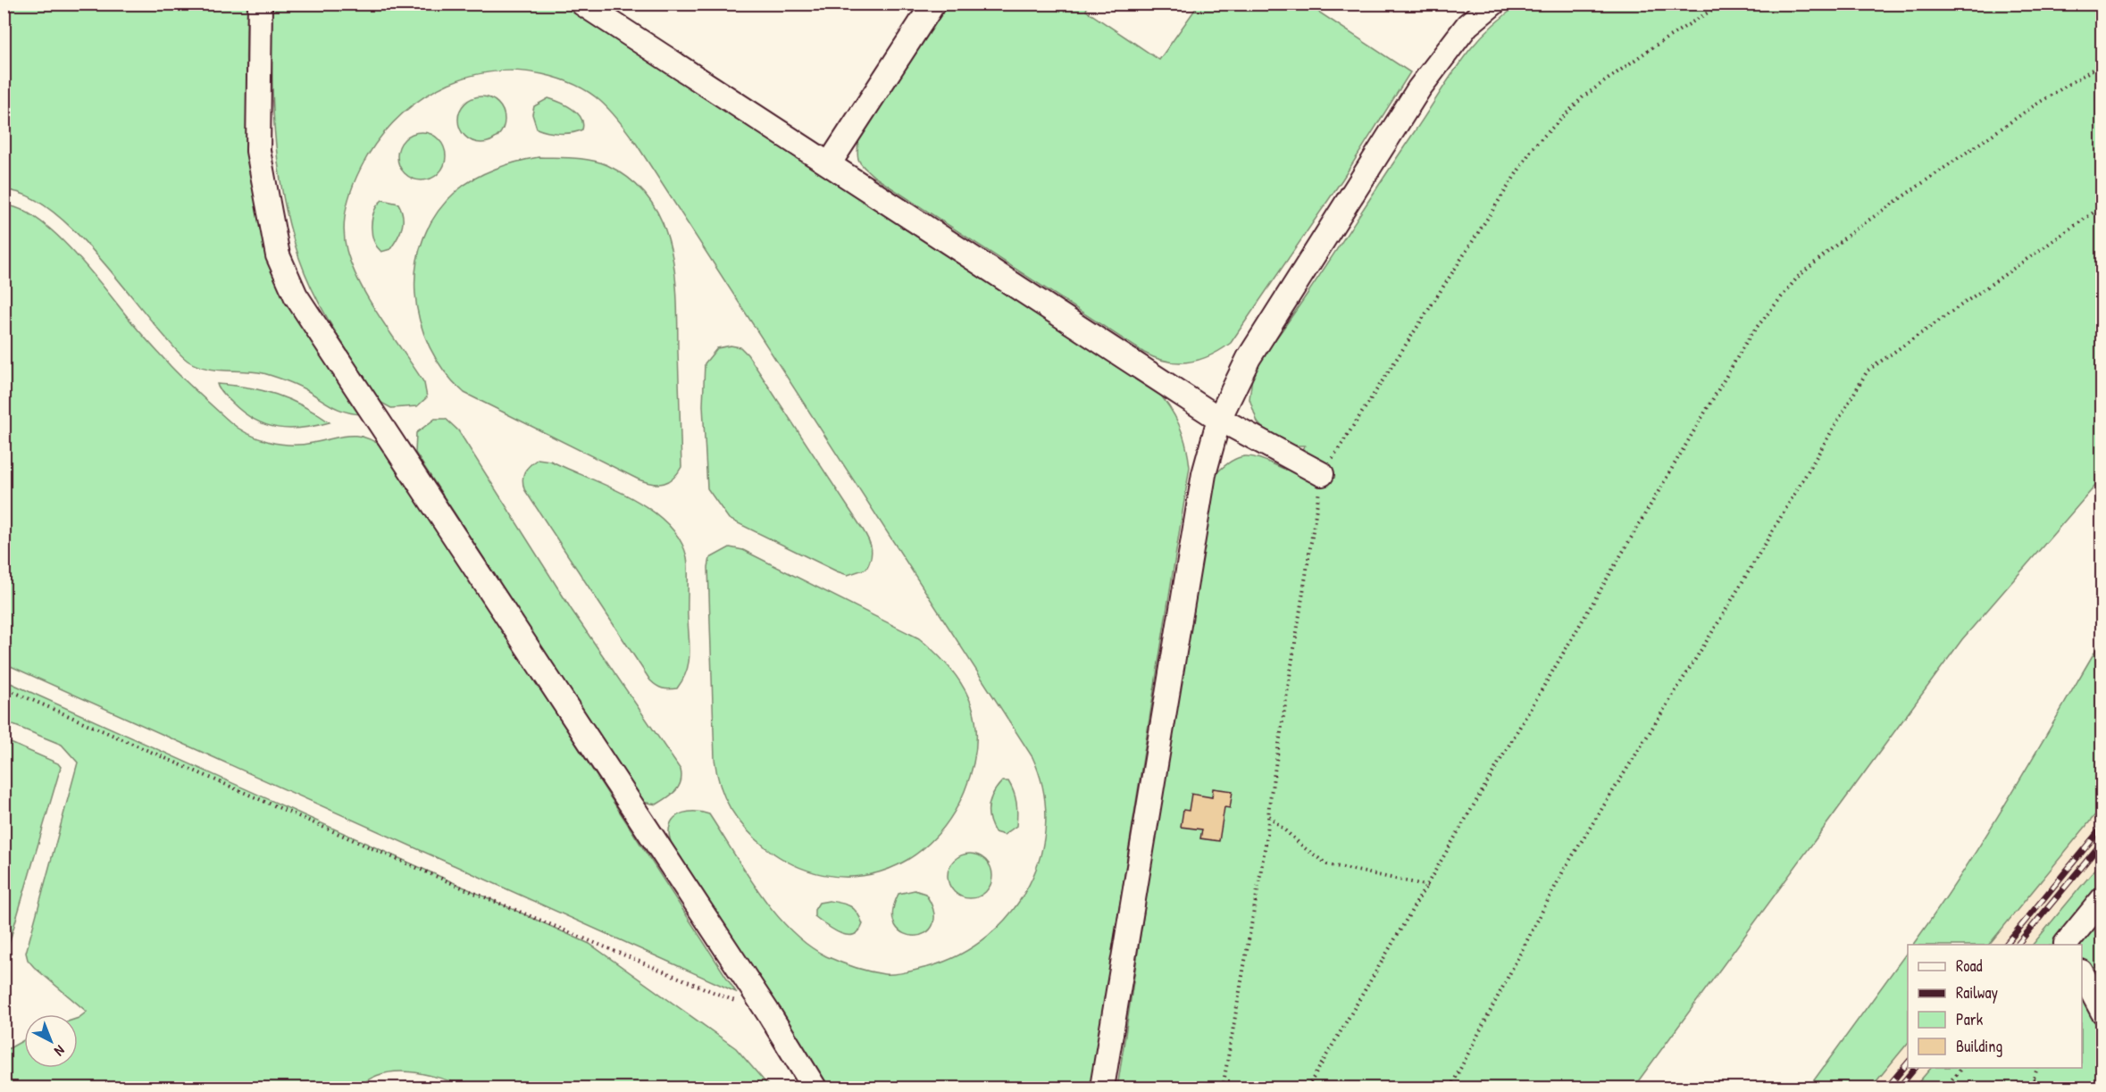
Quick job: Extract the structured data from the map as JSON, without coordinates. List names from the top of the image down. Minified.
{"legend":["Road","Railway","Park","Building"],"north":"bottom right"}
